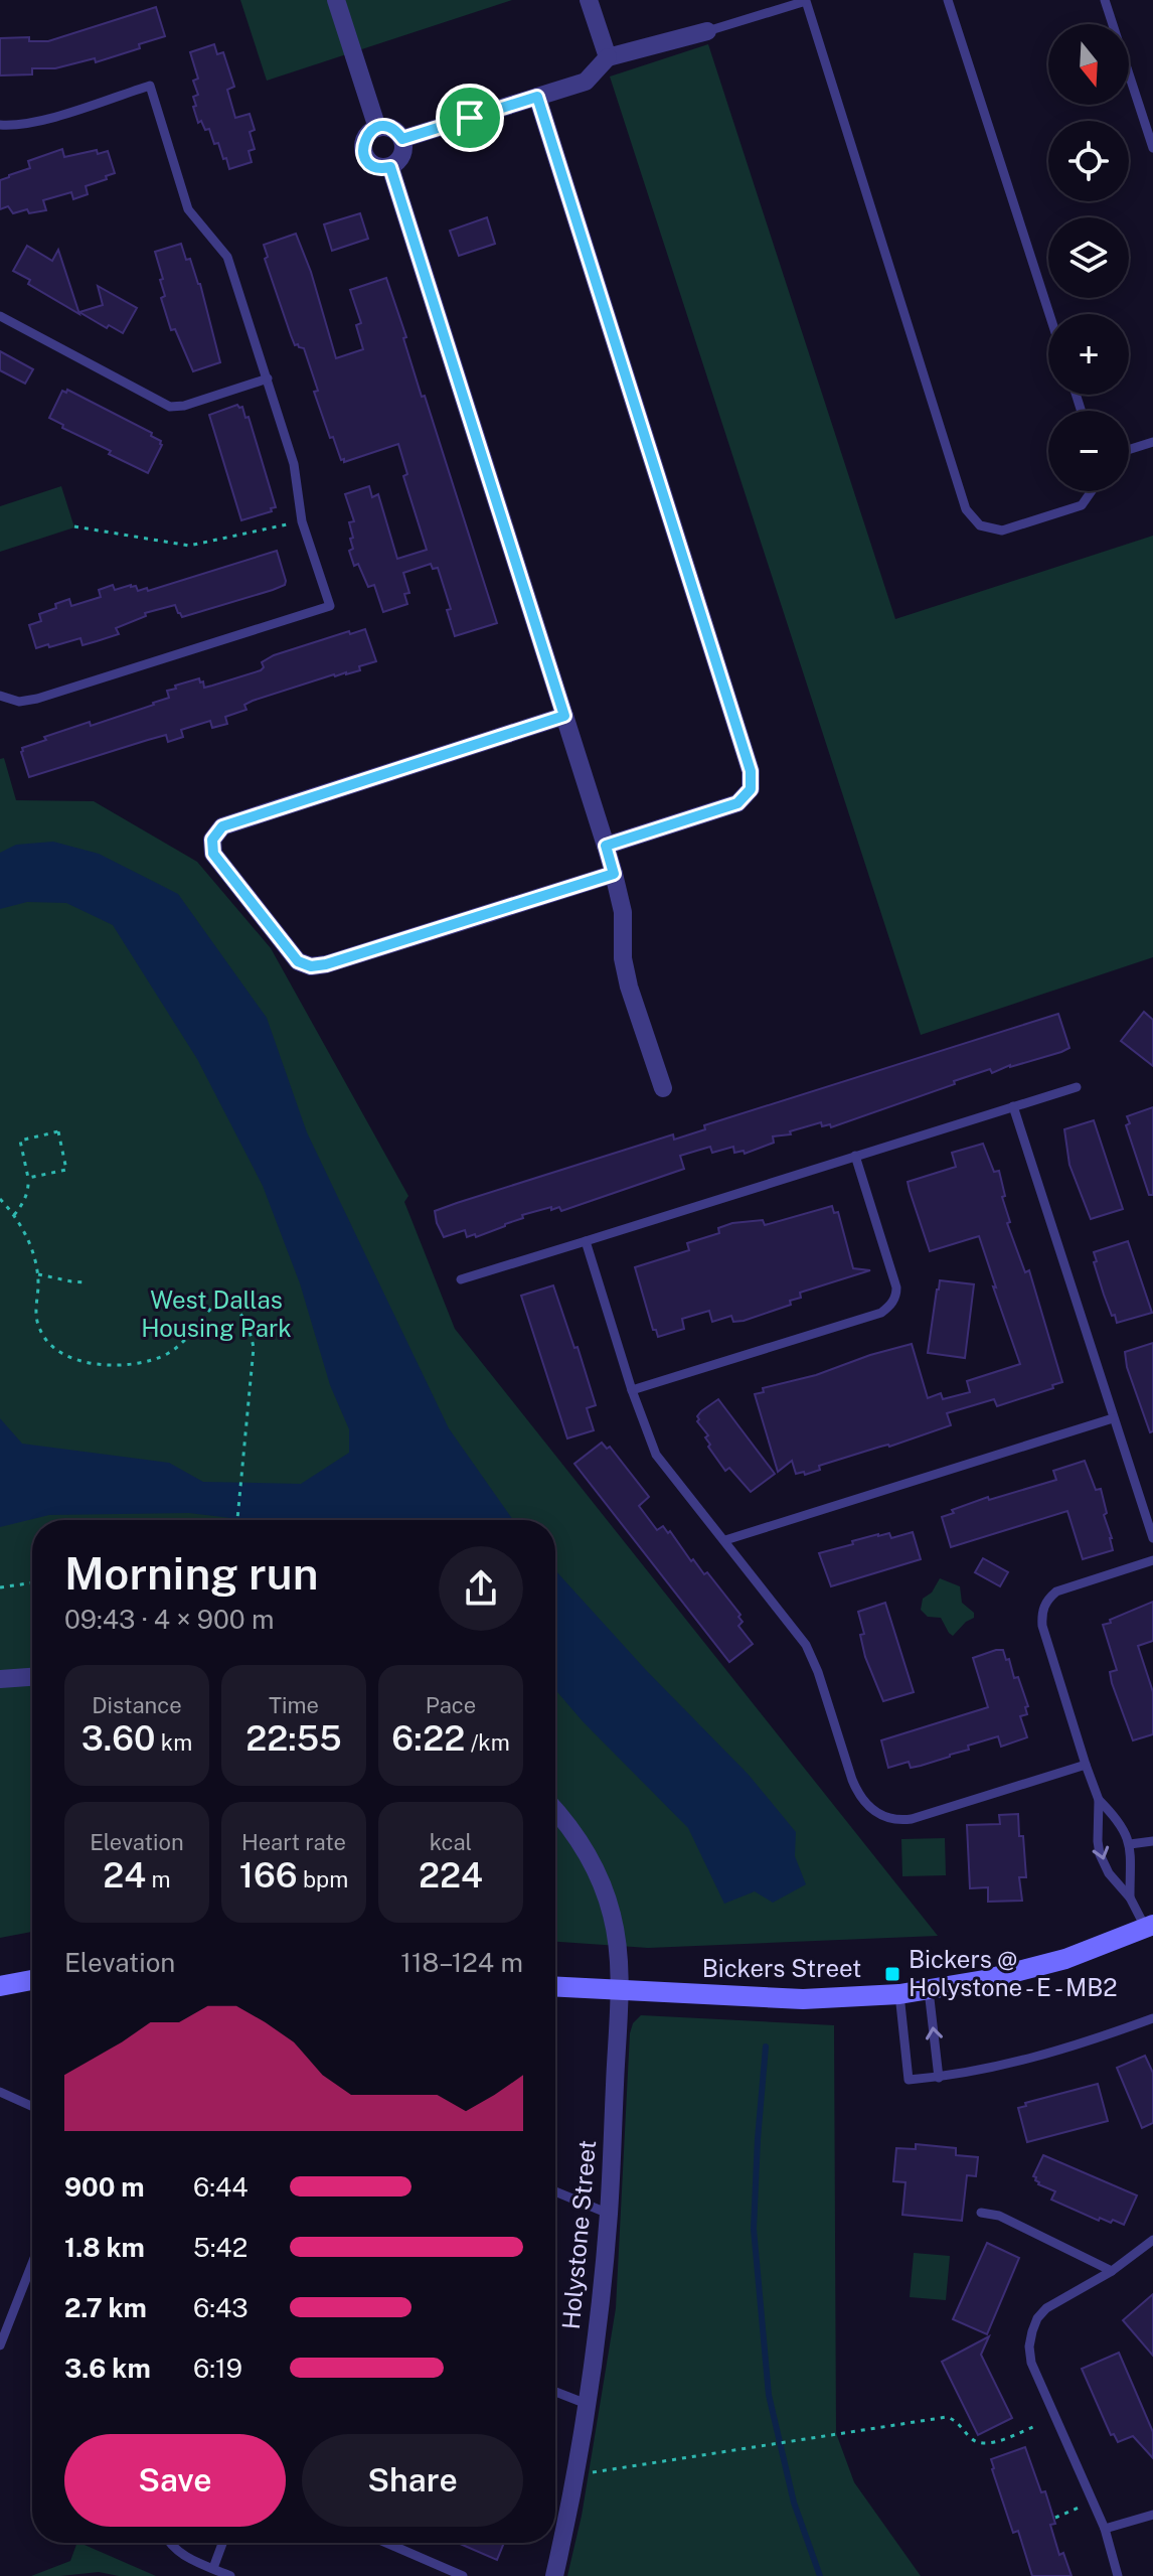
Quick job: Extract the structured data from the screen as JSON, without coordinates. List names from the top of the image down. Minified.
{"streets":{"street":["Bickers Street","Holystone Street"]},"crossings":[["Bickers Street","Holystone Street"]],"parks":["West Dallas Housing Park"],"places":{"transit":["Bickers @ Holystone - E - MB2"]},"north":"bottom","page":{"map_buttons":["+","−"],"heading":["Morning run","09:43 · 4 × 900 m"],"stats":[["Distance","3.60 km"],["Time","22:55"],["Pace","6:22 /km"],["Elevation","24 m"],["Heart rate","166 bpm"],["kcal","224"]],"chart":["Elevation","118–124 m"],"list":[{"name":"900 m","note":"6:44"},{"name":"1.8 km","note":"5:42"},{"name":"2.7 km","note":"6:43"},{"name":"3.6 km","note":"6:19"}],"buttons":["Save","Share"]}}
